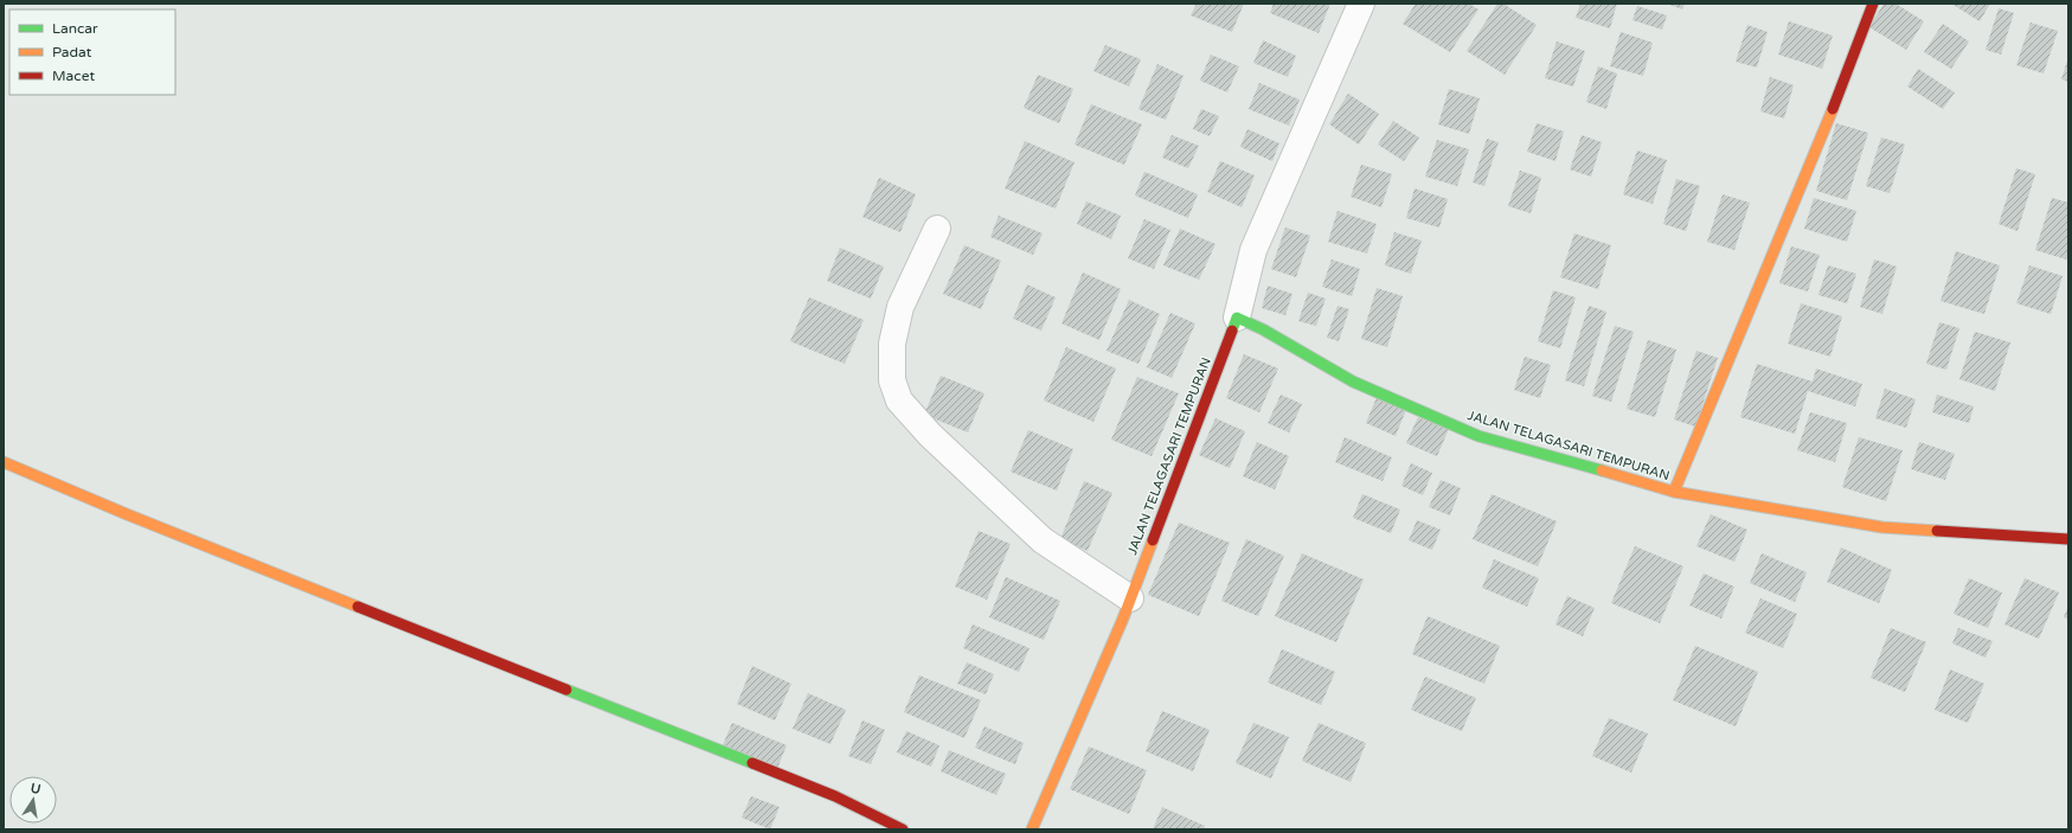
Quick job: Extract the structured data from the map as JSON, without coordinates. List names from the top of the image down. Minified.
{"streets":{"street":["JALAN TELAGASARI TEMPURAN"]},"legend":["Lancar","Padat","Macet"],"north":"top"}
